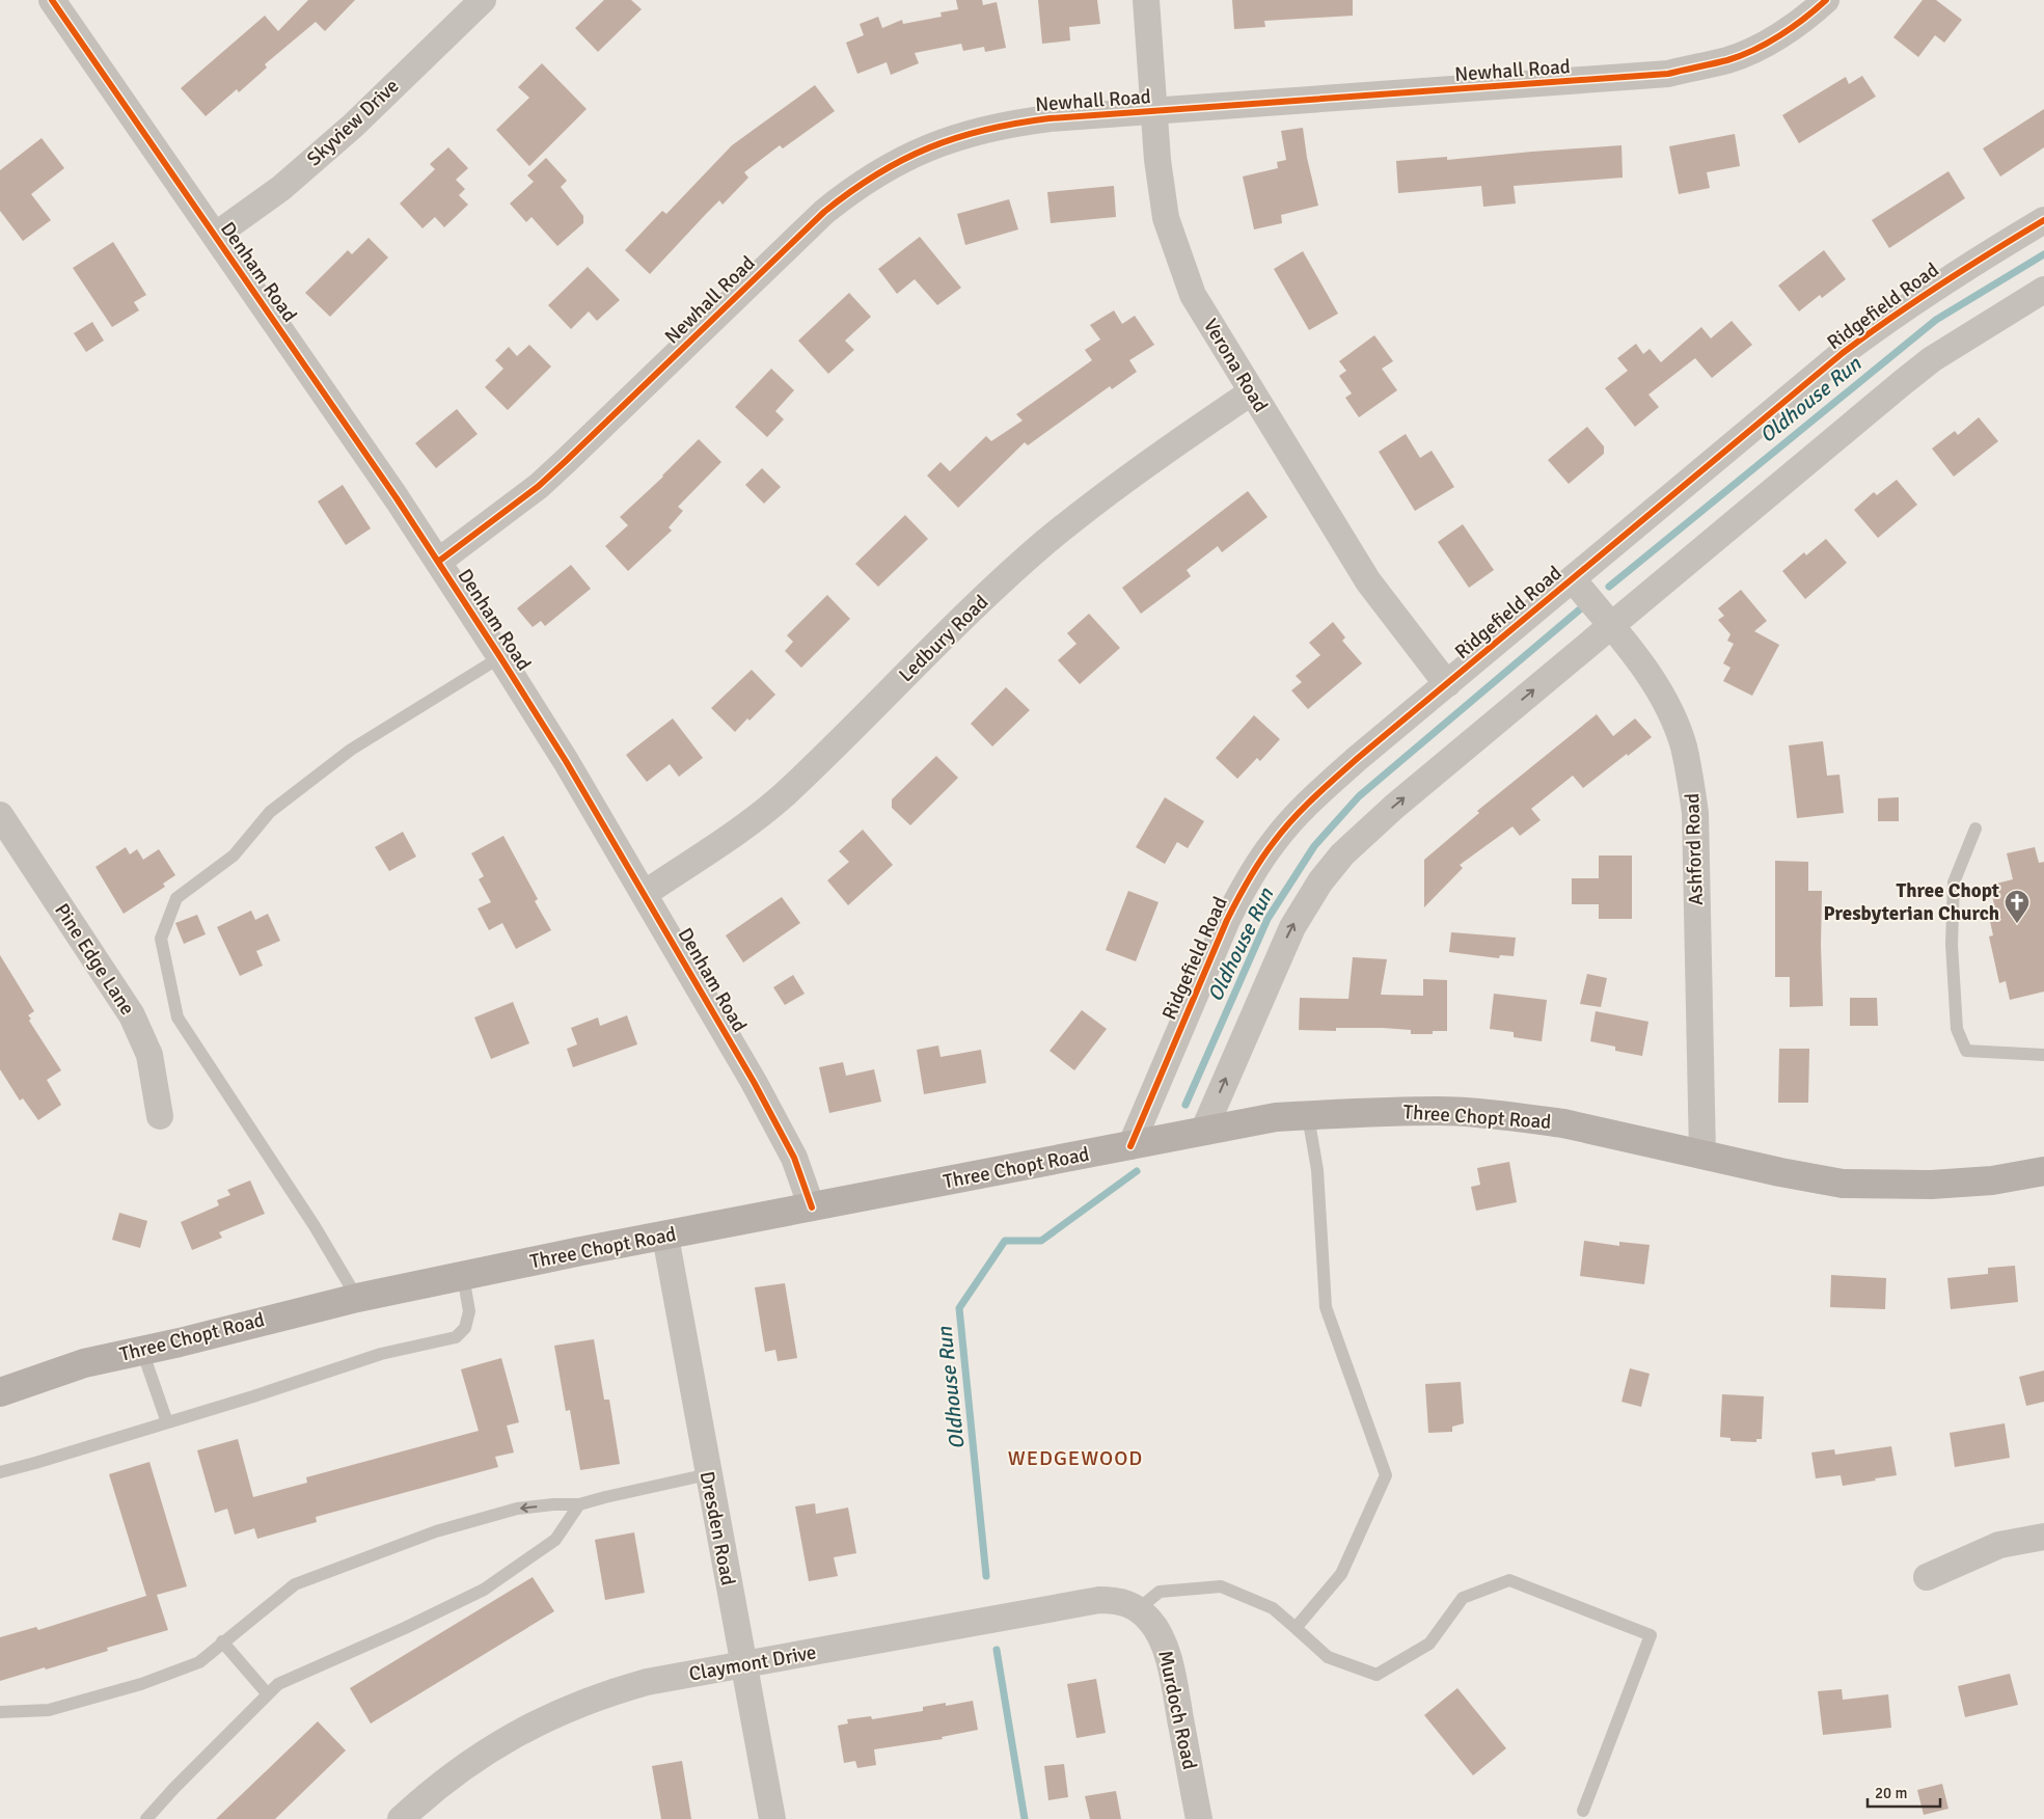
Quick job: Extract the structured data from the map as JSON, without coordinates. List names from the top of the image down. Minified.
{"streets":{"main road":["Three Chopt Road"],"street":["Newhall Road","Skyview Drive","Denham Road","Ridgefield Road","Verona Road","Ledbury Road","Ashford Road","Pine Edge Lane","Dresden Road","Claymont Drive","Murdoch Road"]},"crossings":[["Newhall Road","Denham Road"],["Newhall Road","Verona Road"],["Skyview Drive","Denham Road"],["Denham Road","Ledbury Road"],["Denham Road","Three Chopt Road"],["Ridgefield Road","Verona Road"],["Ridgefield Road","Ashford Road"],["Ridgefield Road","Three Chopt Road"],["Verona Road","Ledbury Road"],["Ashford Road","Three Chopt Road"],["Three Chopt Road","Dresden Road"],["Dresden Road","Claymont Drive"],["Claymont Drive","Murdoch Road"]],"districts":["WEDGEWOOD"],"water":["Oldhouse Run"],"places":{"church":["Three Chopt Presbyterian Church"]},"scale_bar":"20 m"}
